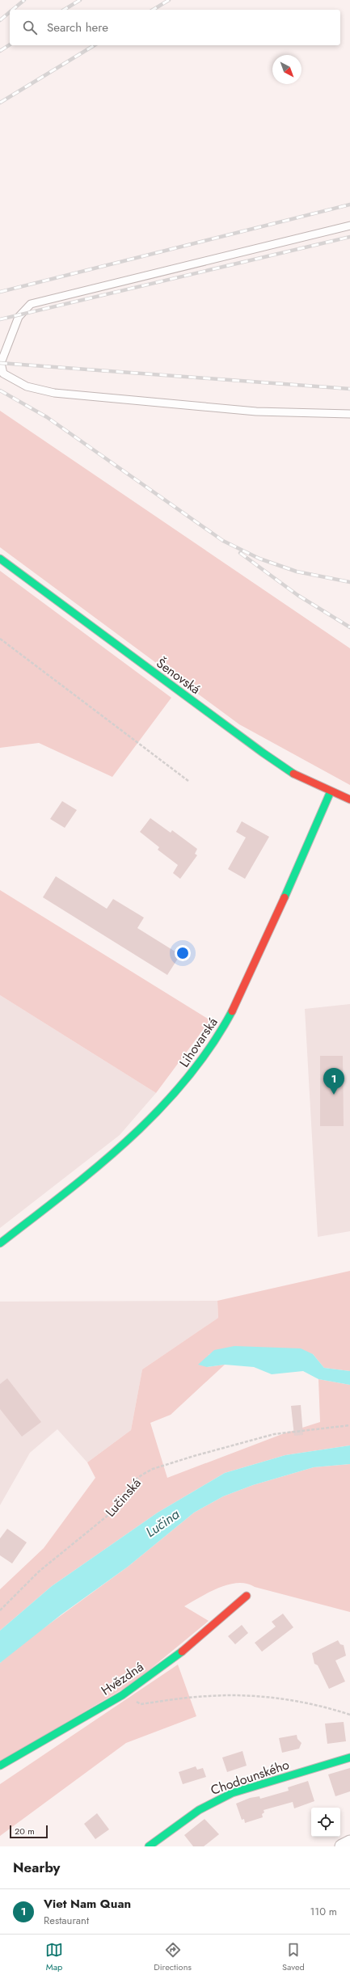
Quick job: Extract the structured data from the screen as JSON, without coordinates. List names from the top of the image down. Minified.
{"streets":{"street":["Šenovská","Lihovarská","Hvězdná","Chodounského"],"path":["Lučinská"]},"crossings":[["Šenovská","Lihovarská"]],"water":["Lučina"],"scale_bar":"20 m","north":"bottom right","page":{"search":"Search here","pins":"1","scale":"20 m","heading":"Nearby","list":[{"mark":"1","name":"Viet Nam Quan","note":"Restaurant","value":"110 m"}],"nav":["Map","Directions","Saved"]}}
